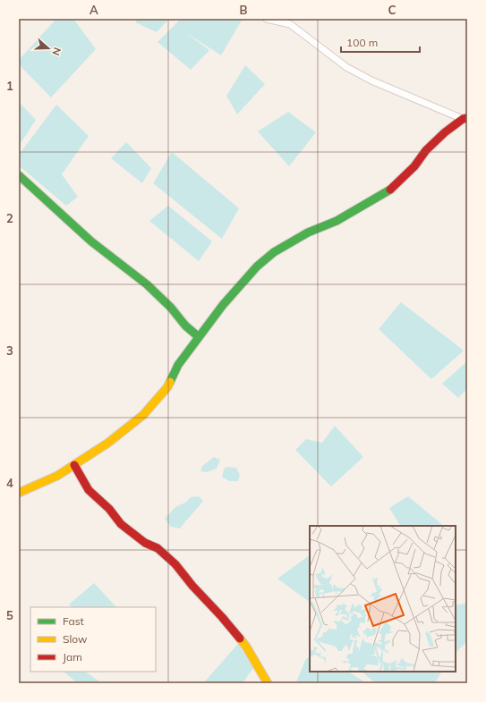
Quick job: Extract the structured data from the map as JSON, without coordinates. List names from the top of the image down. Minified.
{"legend":["Fast","Slow","Jam"],"scale_bar":"100 m","north":"right","grid":{"columns":["A","B","C"],"rows":["1","2","3","4","5"]}}
